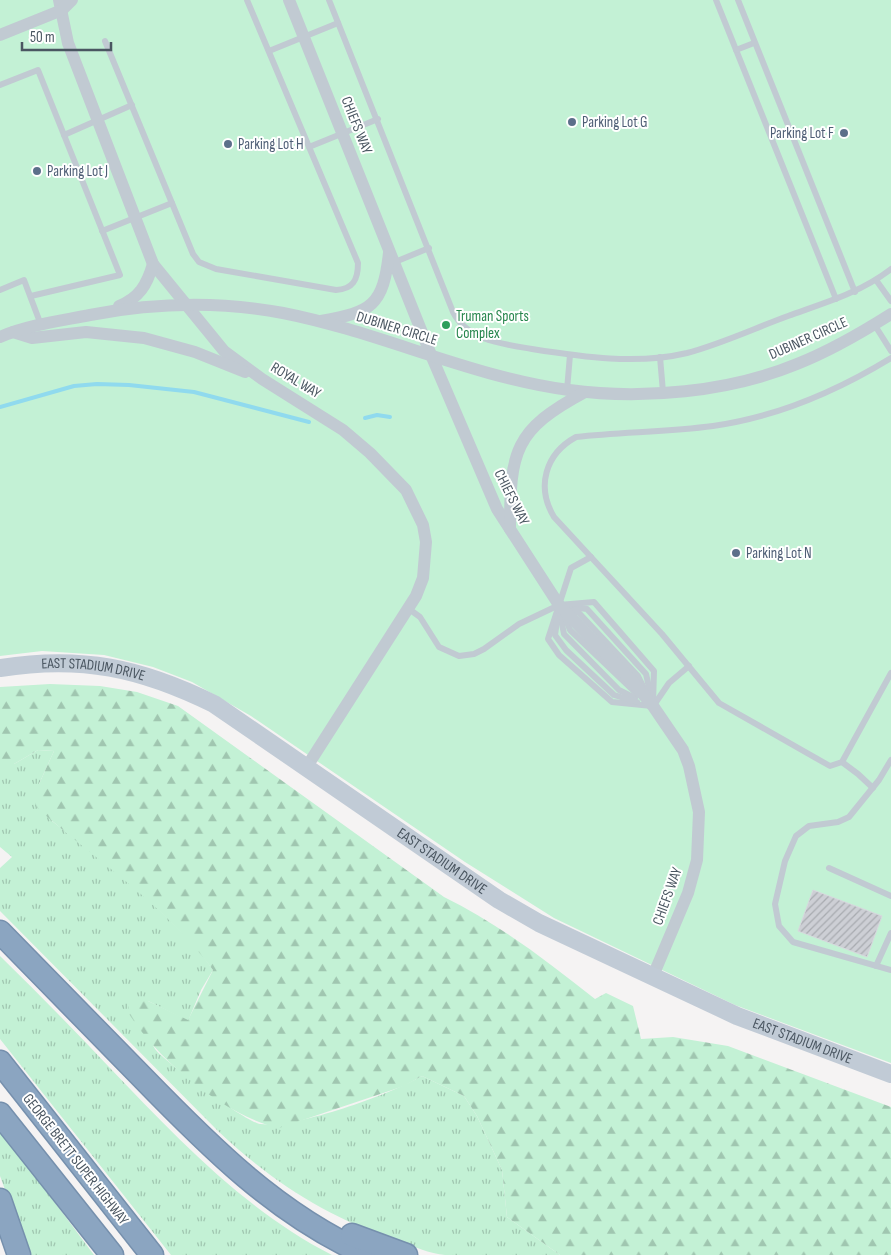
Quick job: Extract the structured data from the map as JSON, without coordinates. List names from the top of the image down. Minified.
{"streets":{"highway":["GEORGE BRETT SUPER HIGHWAY"],"main road":["EAST STADIUM DRIVE"],"street":["CHIEFS WAY","DUBINER CIRCLE","ROYAL WAY"]},"crossings":[["CHIEFS WAY","DUBINER CIRCLE"],["CHIEFS WAY","EAST STADIUM DRIVE"],["DUBINER CIRCLE","ROYAL WAY"],["ROYAL WAY","EAST STADIUM DRIVE"]],"places":["Parking Lot G","Parking Lot F","Parking Lot H","Parking Lot J","Truman Sports Complex","Parking Lot N"],"scale_bar":"50 m"}
